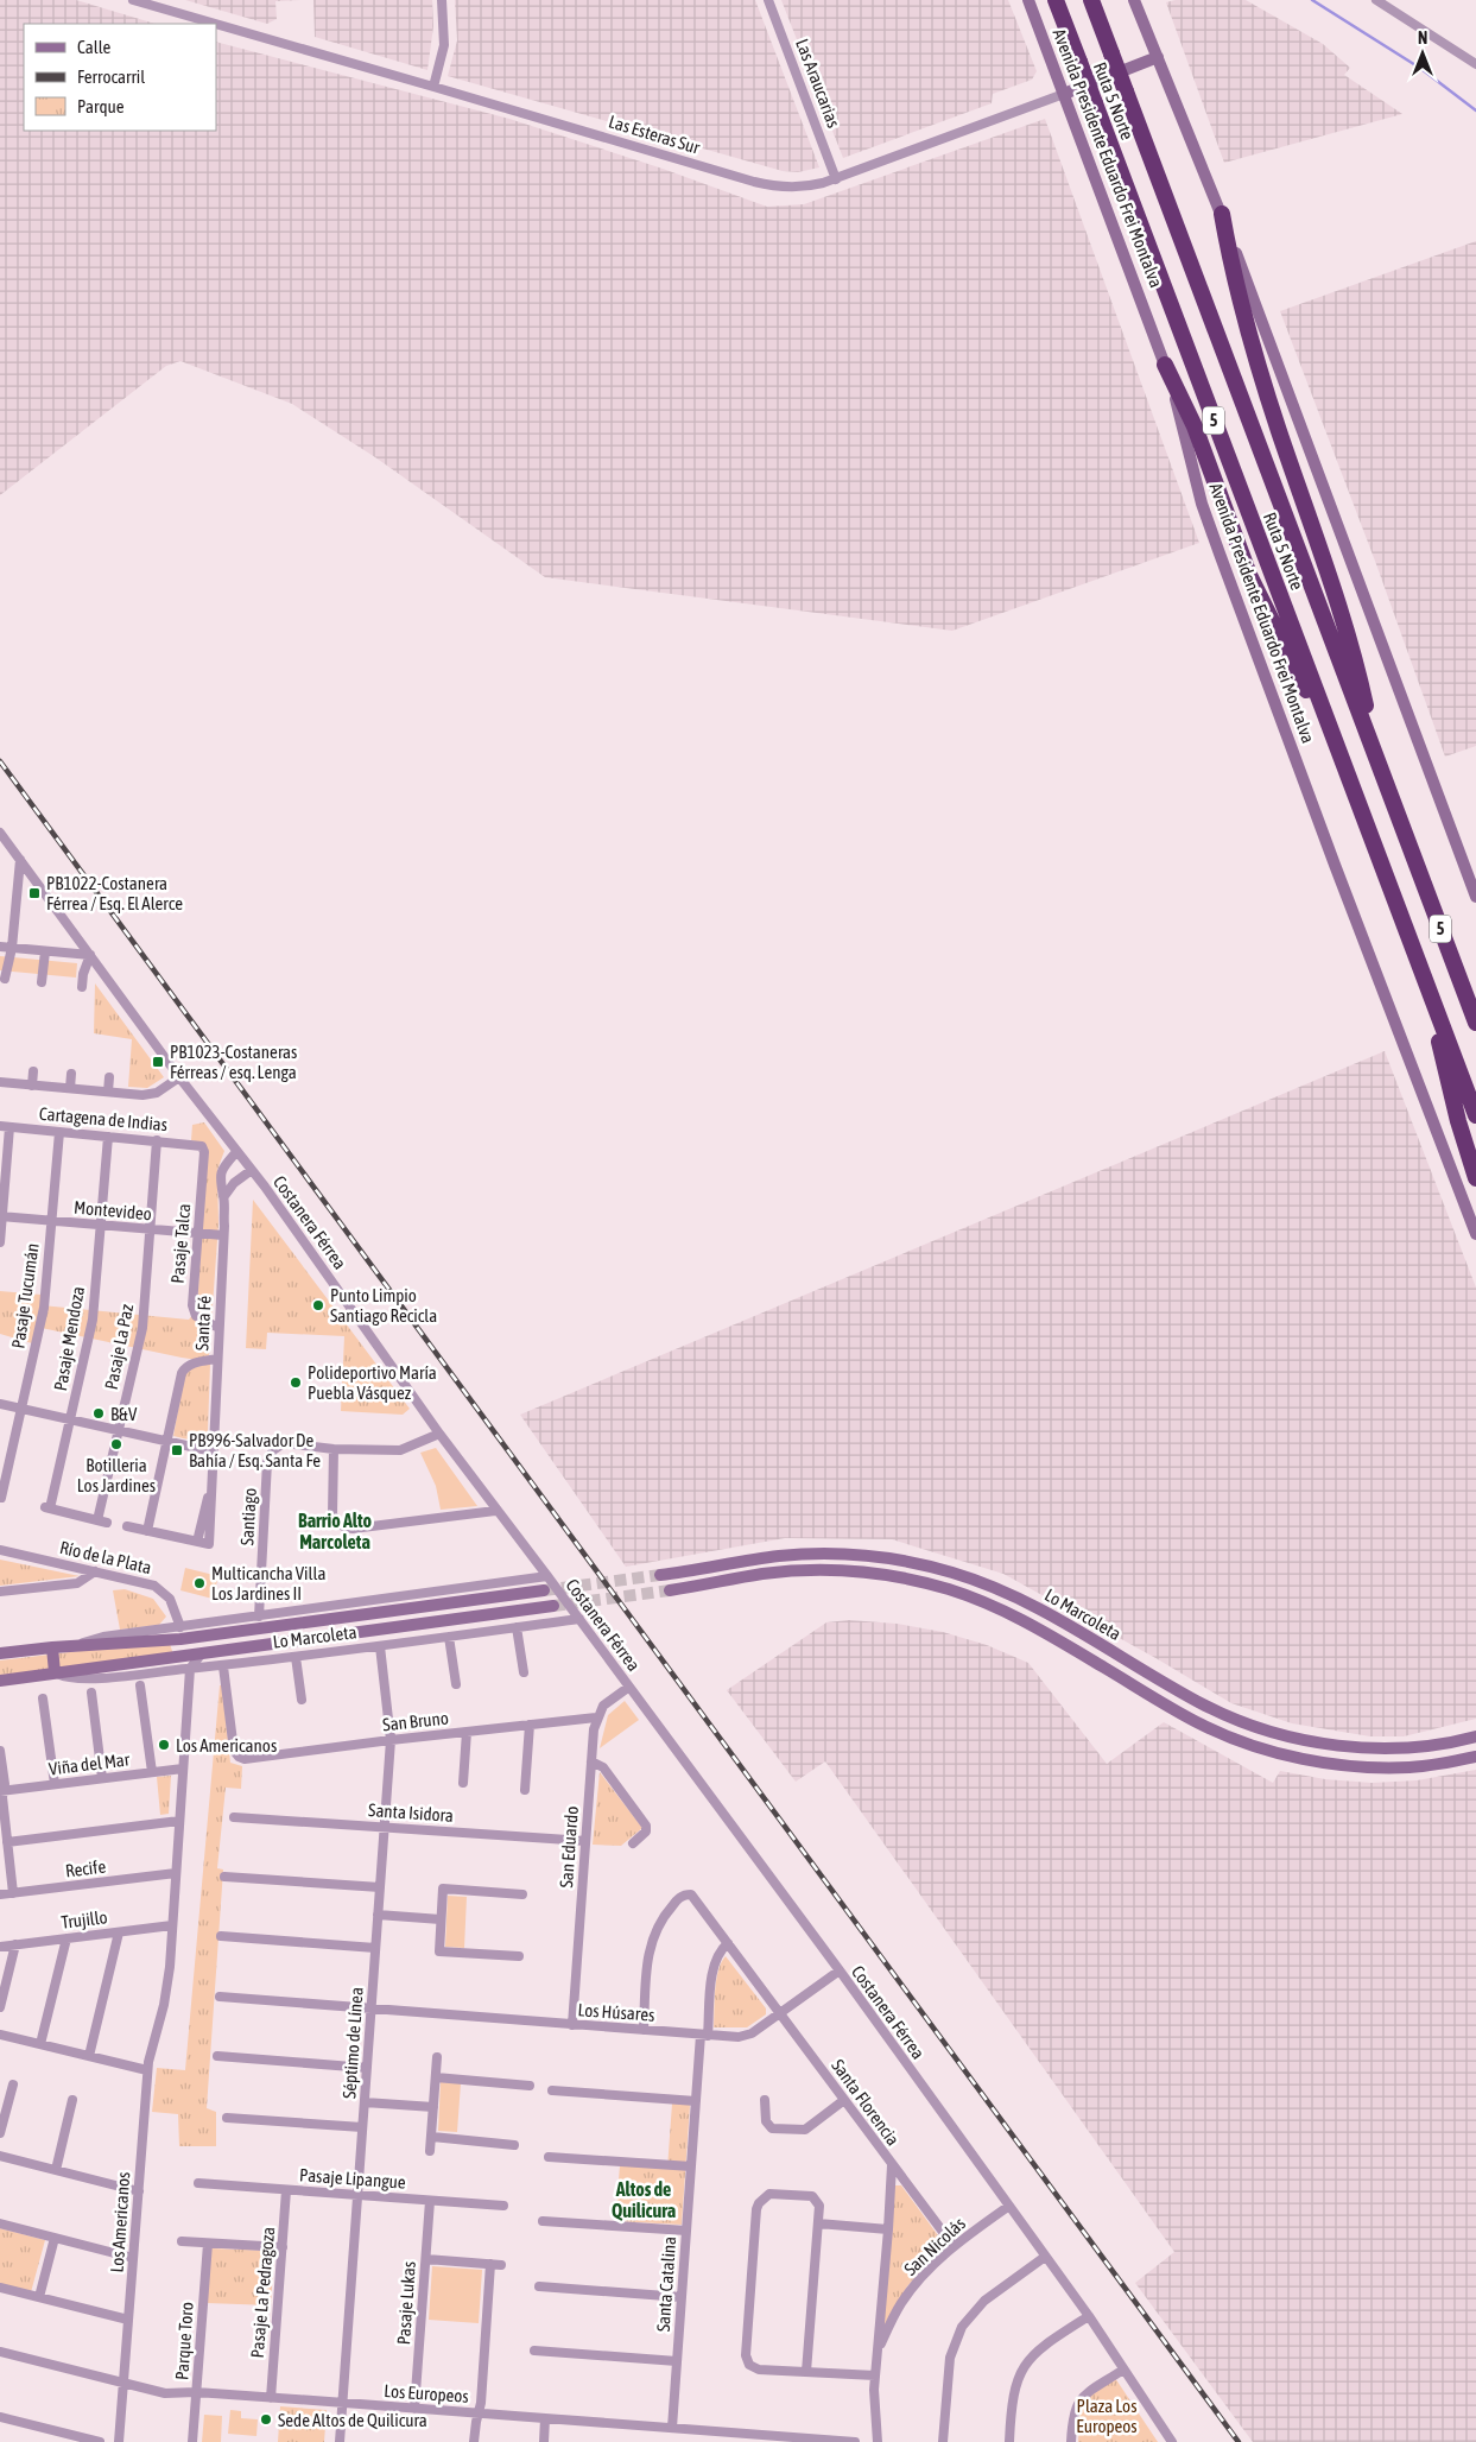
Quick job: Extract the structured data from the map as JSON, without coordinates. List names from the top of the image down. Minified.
{"streets":{"highway":["Ruta 5 Norte","5"],"main road":["Las Esteras Sur","Avenida Presidente Eduardo Frei Montalva","Lo Marcoleta"],"street":["Las Araucarias","Cartagena de Indias","Montevideo","Costanera Férrea","Pasaje Talca","Pasaje Tucumán","Santa Fé","Pasaje Mendoza","Pasaje La Paz","Santiago","Río de la Plata","San Bruno","Viña del Mar","Santa Isidora","San Eduardo","Recife","Trujillo","Los Húsares","Séptimo de Línea","Santa Florencia","Pasaje Lipangue","Los Americanos","San Nicolás","Santa Catalina","Pasaje La Pedragoza","Pasaje Lukas","Parque Toro","Los Europeos"]},"crossings":[["Las Araucarias","Las Esteras Sur"],["Las Esteras Sur","Avenida Presidente Eduardo Frei Montalva"],["Cartagena de Indias","Pasaje Talca"],["Cartagena de Indias","Pasaje Tucumán"],["Cartagena de Indias","Pasaje Mendoza"],["Cartagena de Indias","Pasaje La Paz"],["Montevideo","Pasaje Talca"],["Montevideo","Pasaje Tucumán"],["Montevideo","Santa Fé"],["Montevideo","Pasaje Mendoza"],["Montevideo","Pasaje La Paz"],["Costanera Férrea","Santa Fé"],["Costanera Férrea","Santiago"],["Costanera Férrea","Lo Marcoleta"],["Costanera Férrea","Los Húsares"],["Costanera Férrea","San Nicolás"],["Pasaje Talca","Santa Fé"],["Pasaje Mendoza","Pasaje La Paz"],["Santiago","Lo Marcoleta"],["Río de la Plata","Lo Marcoleta"],["Lo Marcoleta","San Bruno"],["Lo Marcoleta","Séptimo de Línea"],["Lo Marcoleta","Los Americanos"],["San Bruno","San Eduardo"],["San Bruno","Séptimo de Línea"],["Viña del Mar","Los Americanos"],["Santa Isidora","San Eduardo"],["Santa Isidora","Séptimo de Línea"],["San Eduardo","Los Húsares"],["Recife","Los Americanos"],["Trujillo","Los Americanos"],["Los Húsares","Séptimo de Línea"],["Los Húsares","Santa Florencia"],["Los Húsares","Santa Catalina"],["Séptimo de Línea","Pasaje Lipangue"],["Séptimo de Línea","Los Europeos"],["Santa Florencia","San Nicolás"],["Santa Florencia","Santa Catalina"],["Pasaje Lipangue","Pasaje La Pedragoza"],["Pasaje Lipangue","Pasaje Lukas"],["Los Americanos","Los Europeos"],["Santa Catalina","Los Europeos"],["Pasaje La Pedragoza","Los Europeos"],["Pasaje Lukas","Los Europeos"],["Parque Toro","Los Europeos"]],"districts":["Barrio Alto Marcoleta","Altos de Quilicura"],"parks":["Plaza Los Europeos"],"places":{"transit":["PB1022-Costanera Férrea / Esq. El Alerce","PB1023-Costaneras Férreas / esq. Lenga","PB996-Salvador De Bahía / Esq. Santa Fe"],"other":["Punto Limpio Santiago Recicla","Polideportivo María Puebla Vásquez","B&V","Botilleria Los Jardines","Multicancha Villa Los Jardines II","Los Americanos","Sede Altos de Quilicura"]},"legend":["Calle","Ferrocarril","Parque"],"north":"top"}
